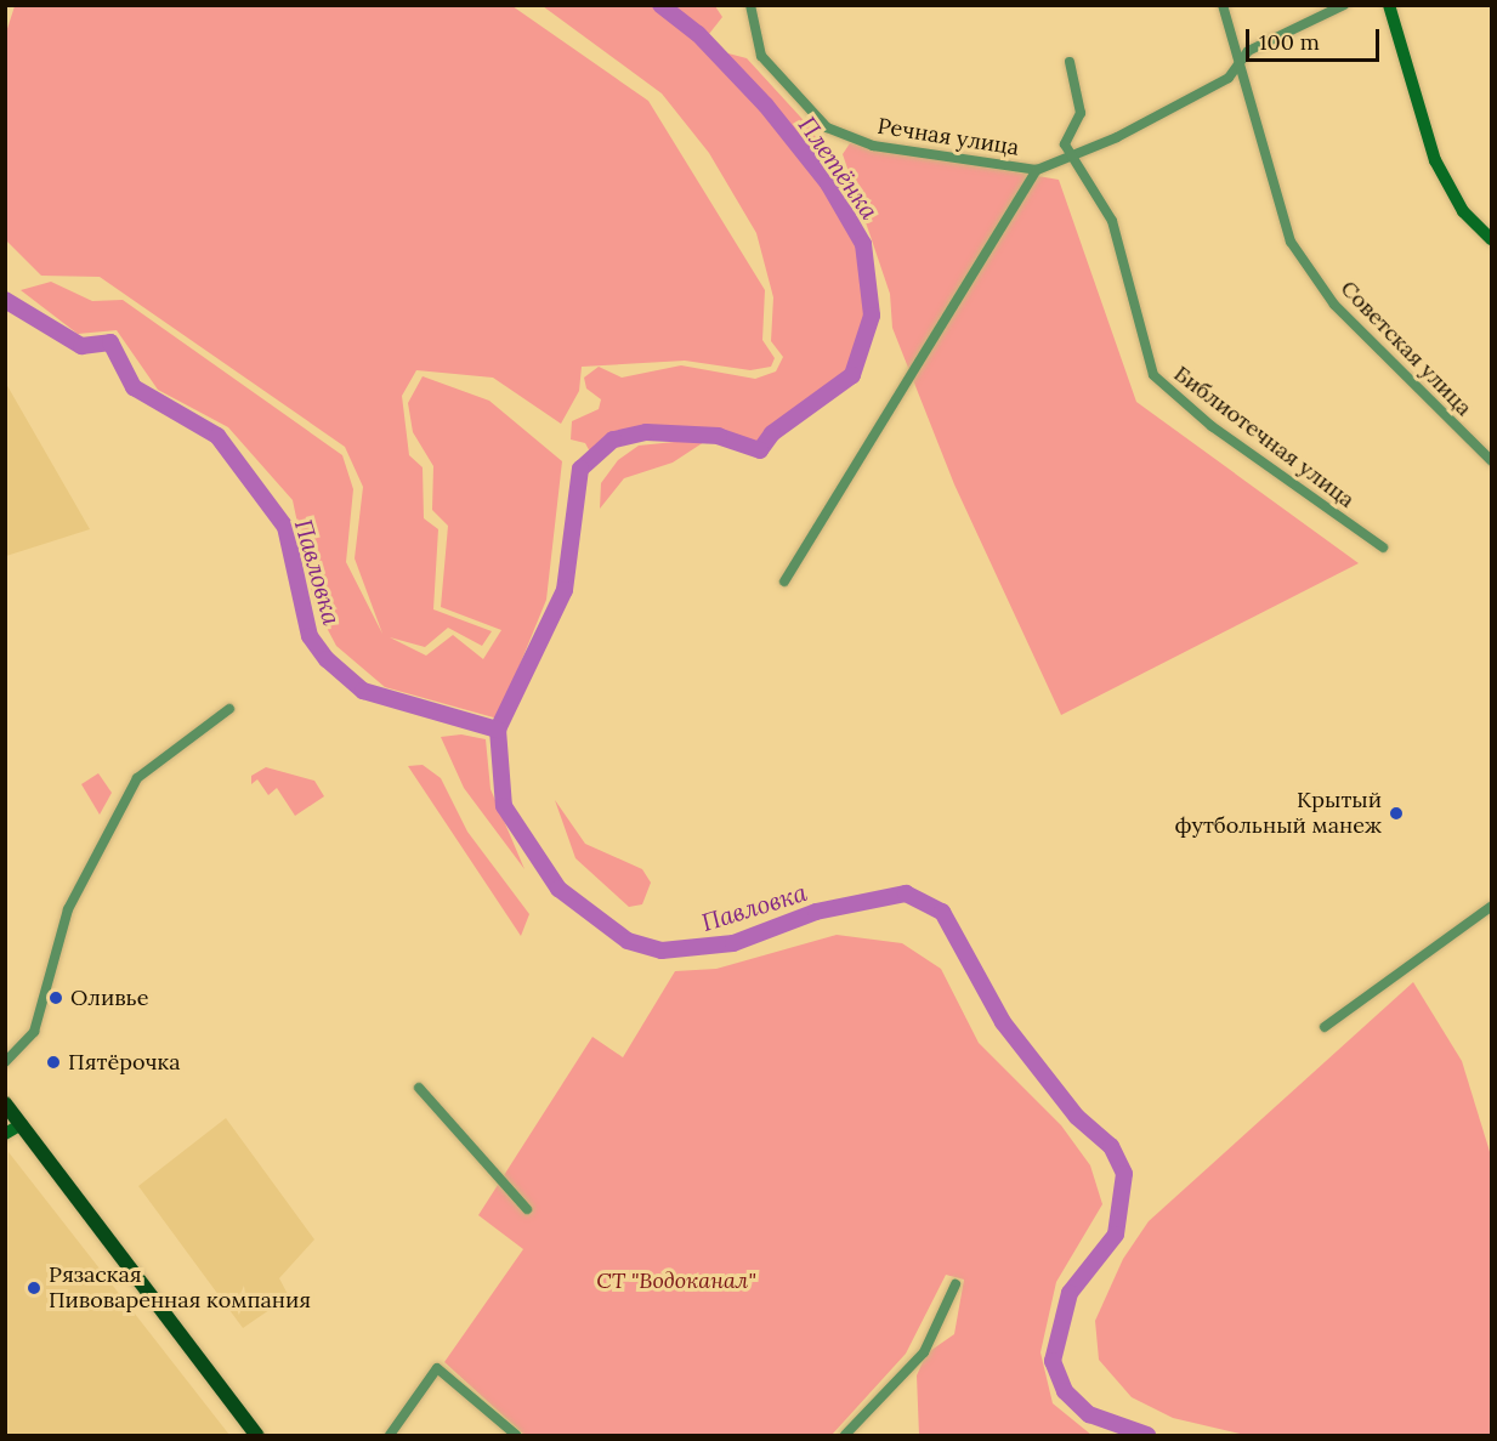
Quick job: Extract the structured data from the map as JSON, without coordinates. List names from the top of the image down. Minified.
{"streets":{"street":["Речная улица","Советская улица","Библиотечная улица"]},"crossings":[["Речная улица","Советская улица"],["Речная улица","Библиотечная улица"]],"water":["Плетёнка","Павловка"],"parks":["СТ \"Водоканал\""],"places":["Крытый футбольный манеж","Оливье","Пятёрочка","Рязаская Пивоваренная компания"],"scale_bar":"100 m"}
